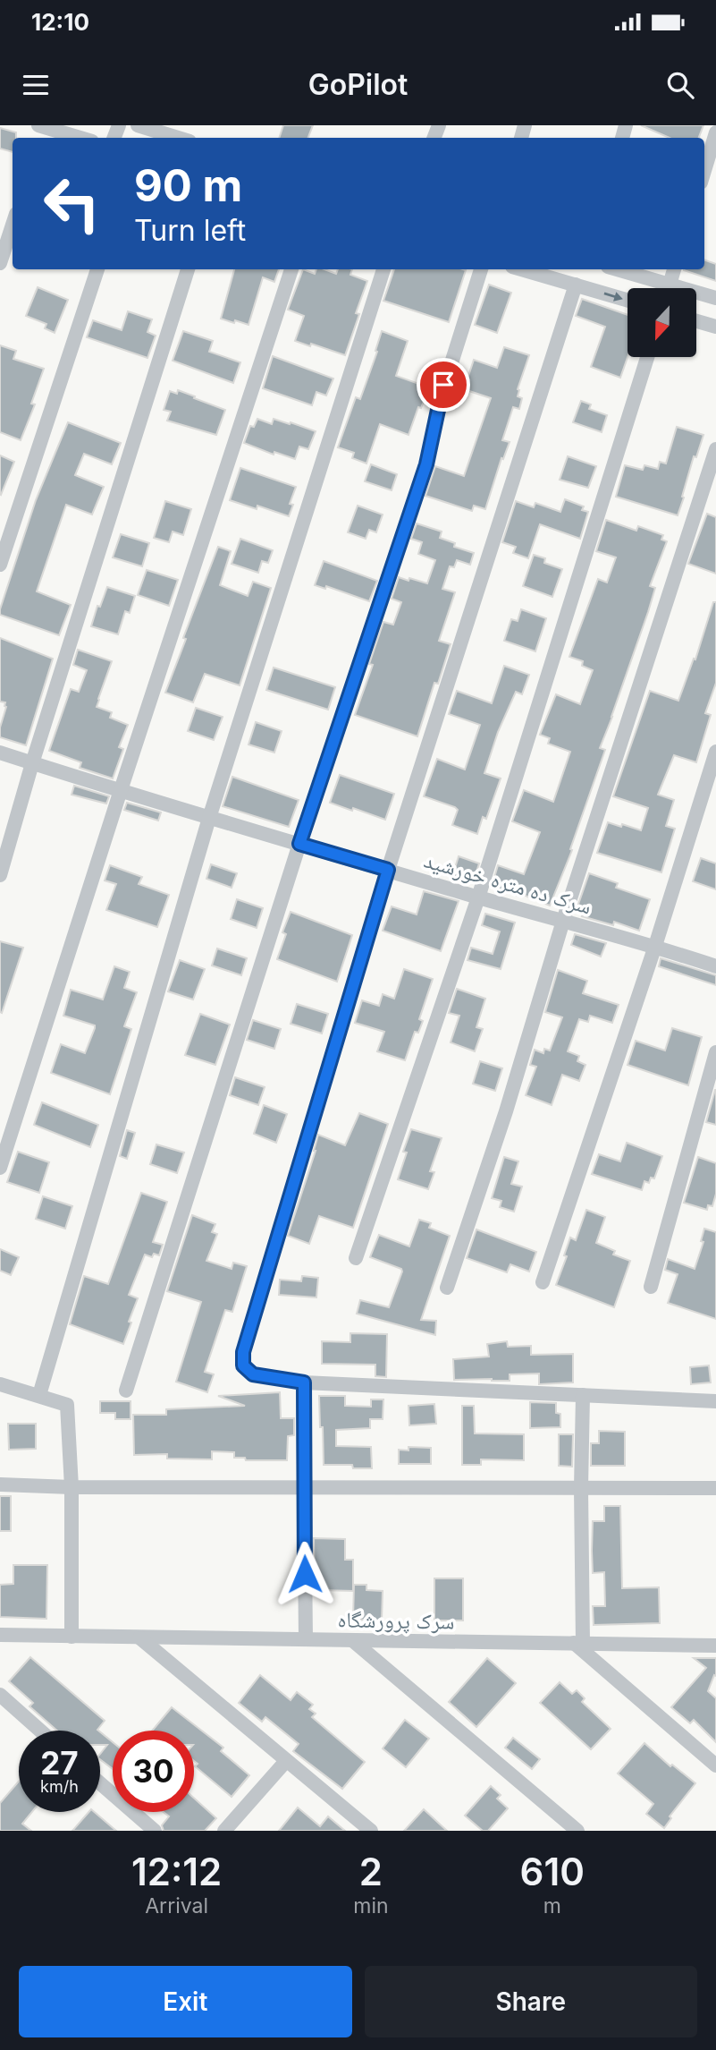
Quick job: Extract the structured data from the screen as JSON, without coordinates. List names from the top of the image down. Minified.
{"streets":{"street":["سرک ده متره خورشید","سرک پرورشگاه"]},"north":"bottom","page":{"status":"12:10","header":"GoPilot","turn":["90 m","Turn left"],"speed":"27 km/h","limit":"30","eta":["12:12","Arrival","2","min","610","m"],"buttons":["Exit","Share"]}}
